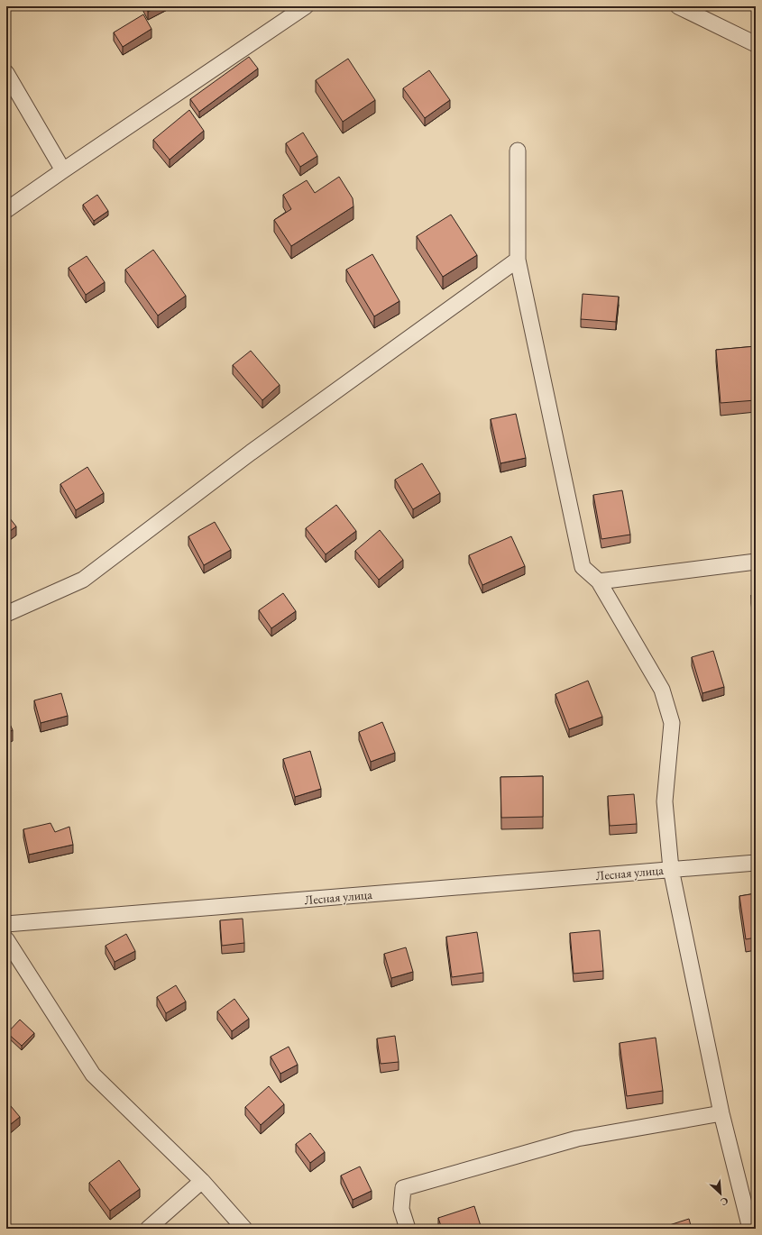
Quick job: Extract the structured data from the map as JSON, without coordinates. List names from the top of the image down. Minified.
{"streets":{"street":["Лесная улица"]},"north":"bottom right"}
